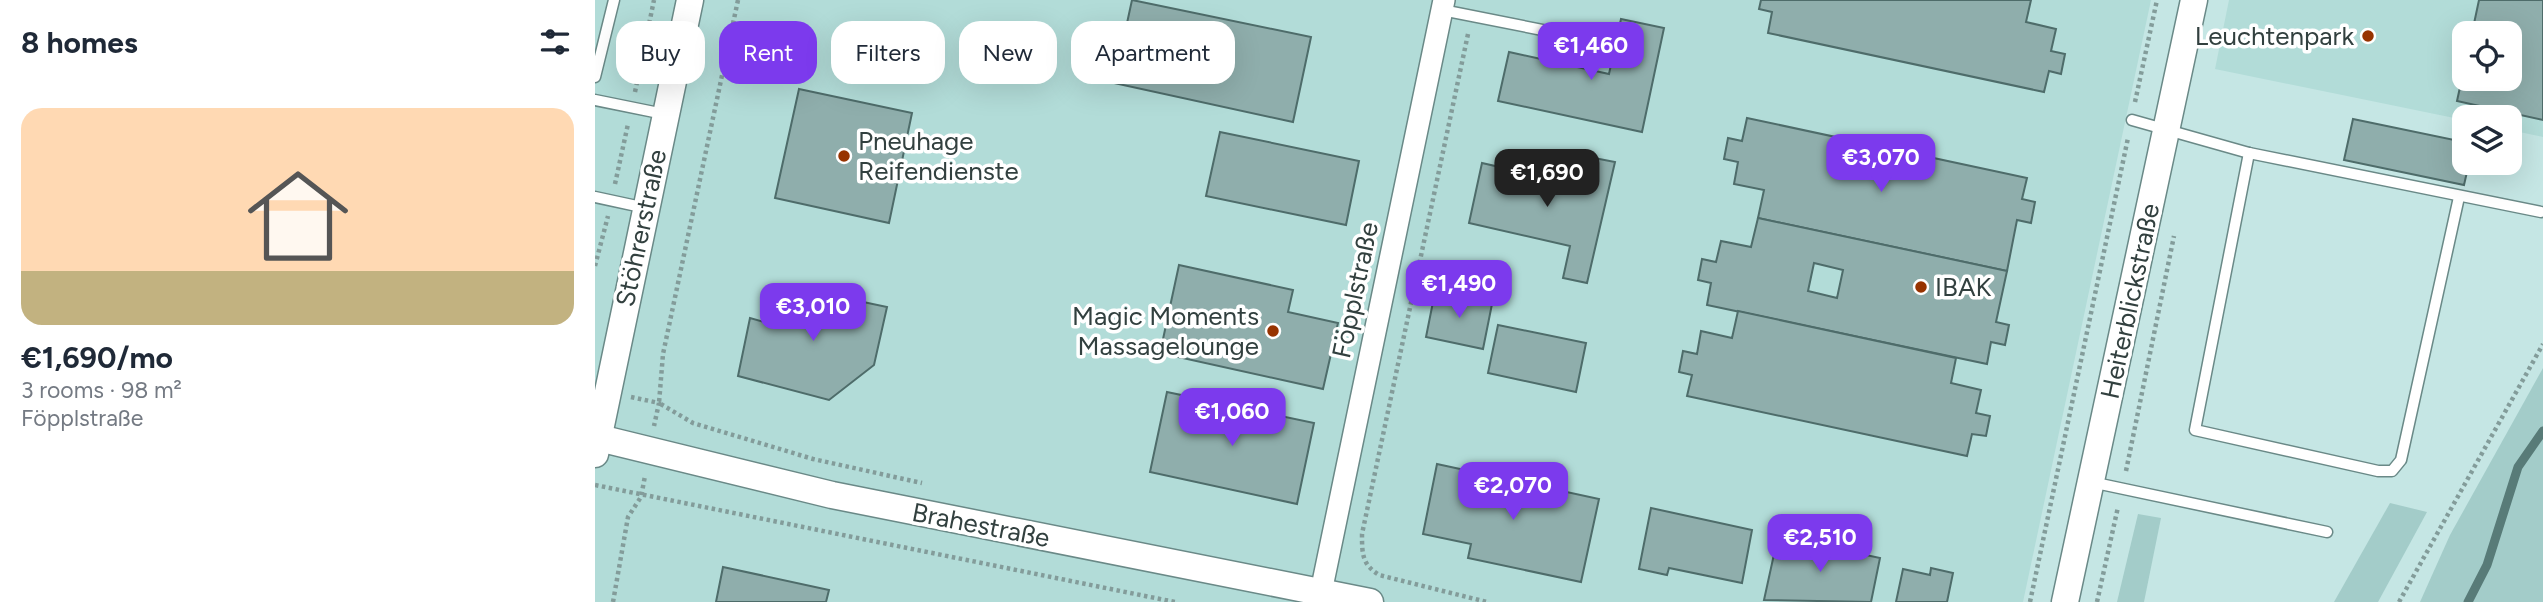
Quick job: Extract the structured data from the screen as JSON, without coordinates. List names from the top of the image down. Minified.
{"streets":{"street":["Stöhrerstraße","Föpplstraße","Heiterblickstraße","Brahestraße"]},"crossings":[["Stöhrerstraße","Brahestraße"],["Föpplstraße","Brahestraße"]],"places":["Leuchtenpark","Pneuhage Reifendienste","IBAK","Magic Moments Massagelounge"],"page":{"heading":"8 homes","chip":["Buy","Rent","Filters","New","Apartment"],"price":["€1,460","€3,070","€1,690","€1,490","€3,010","€1,060","€2,070","€2,510"],"list":[{"name":"€1,690/mo","note":"3 rooms · 98 m² · Föpplstraße"}]}}
